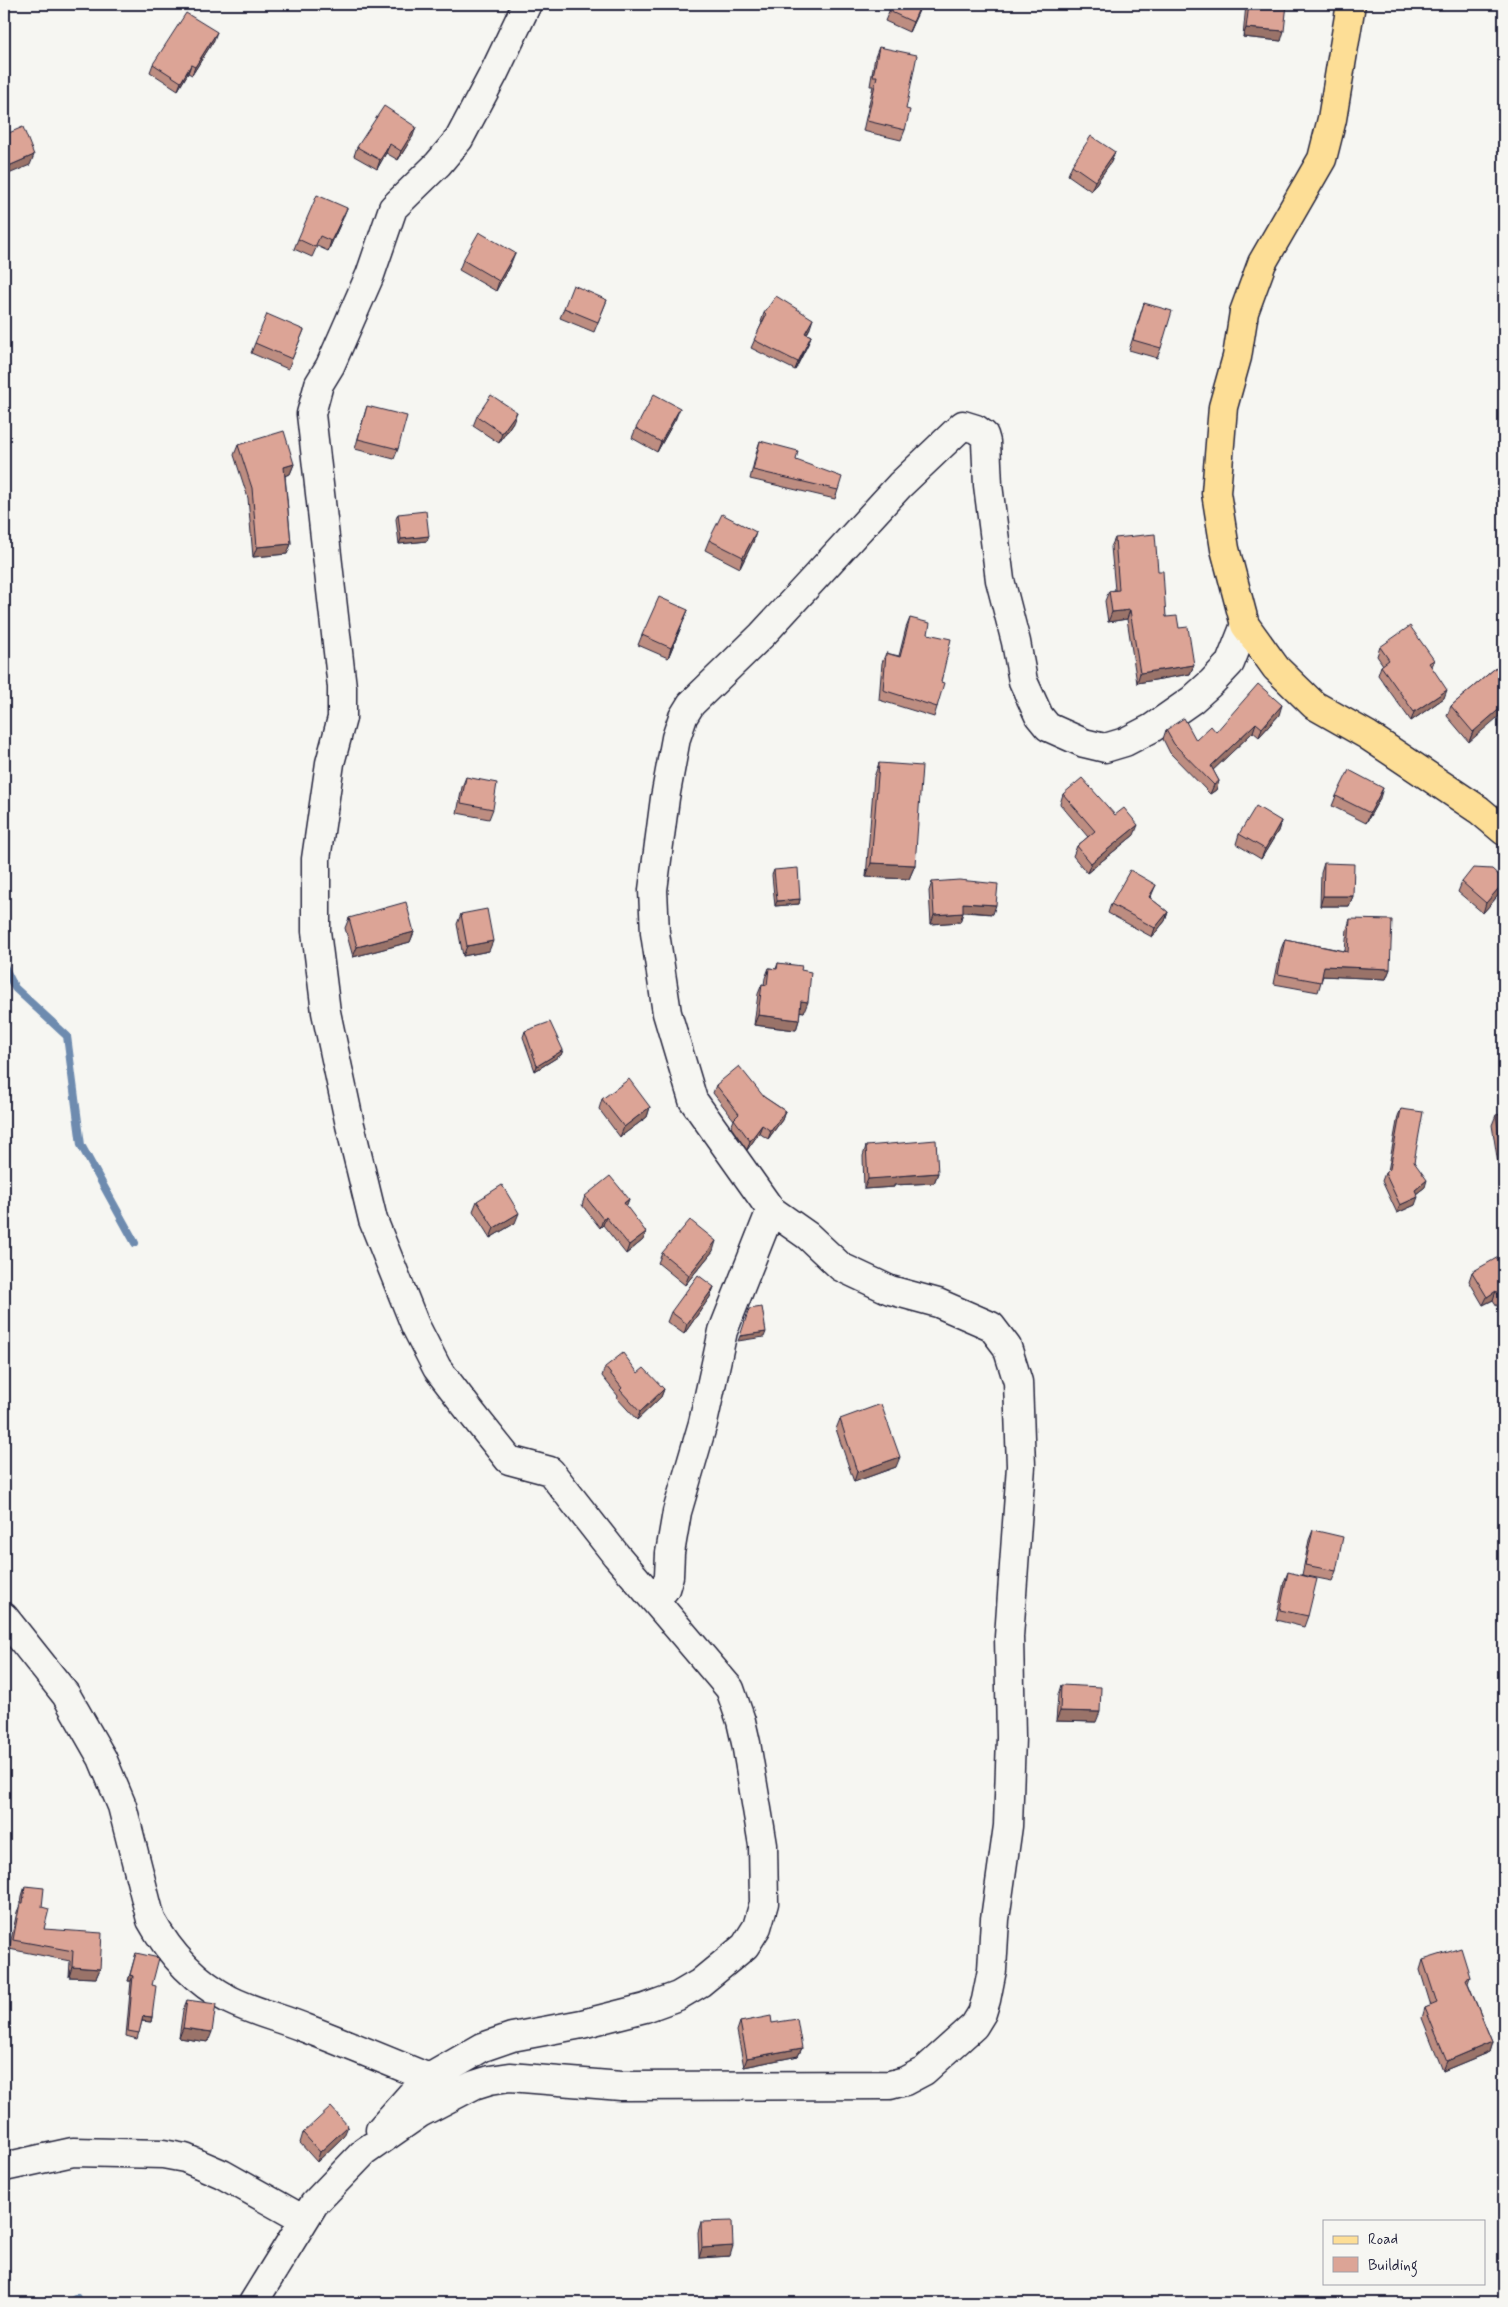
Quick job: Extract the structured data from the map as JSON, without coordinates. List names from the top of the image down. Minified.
{"legend":["Road","Building"]}
